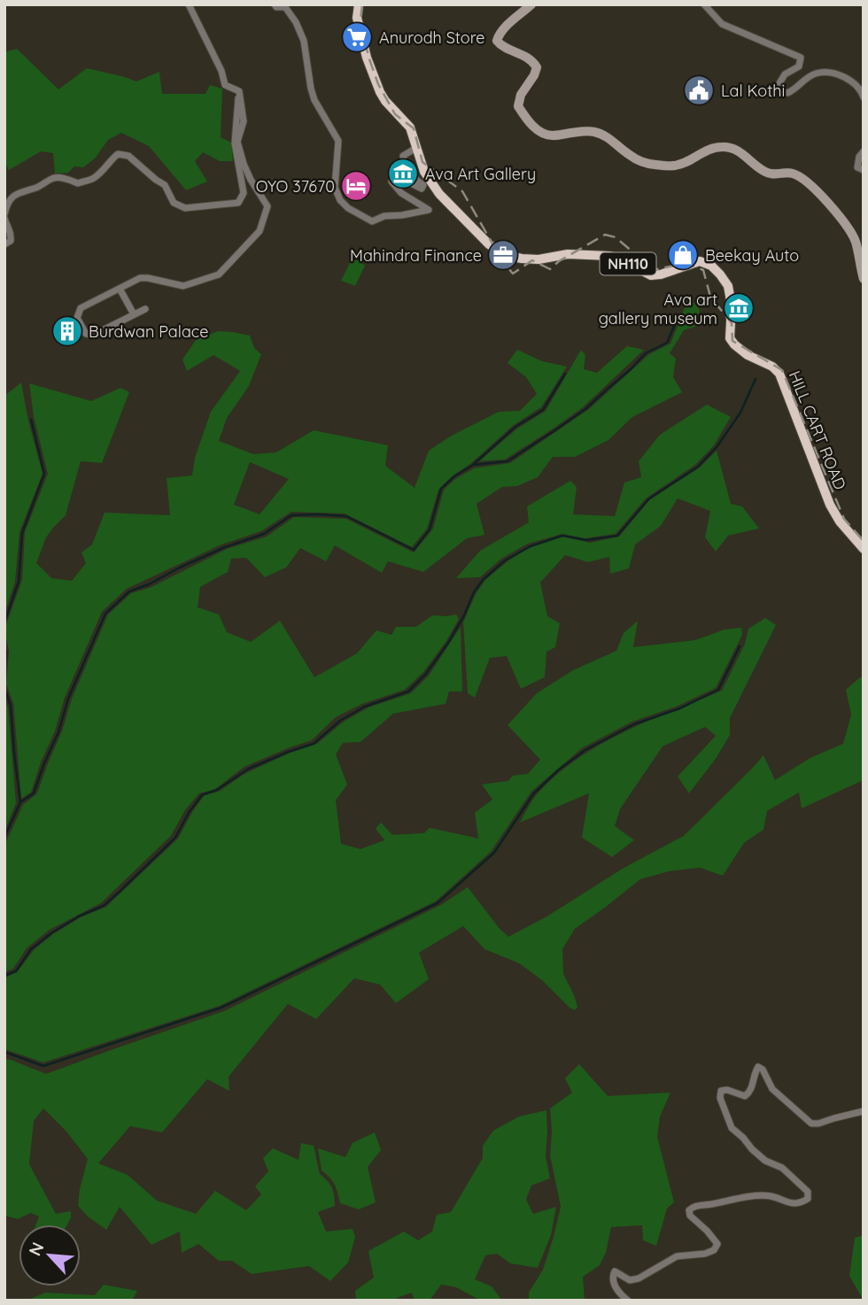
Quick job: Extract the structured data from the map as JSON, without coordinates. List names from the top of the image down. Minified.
{"streets":{"highway":["NH110","HILL CART ROAD"]},"places":{"supermarket":["Anurodh Store"],"public building":["Lal Kothi"],"museum":["Ava Art Gallery","Ava art gallery museum"],"hotel":["OYO 37670"],"office":["Mahindra Finance"],"shop":["Beekay Auto"],"building":["Burdwan Palace"]},"north":"top left"}
